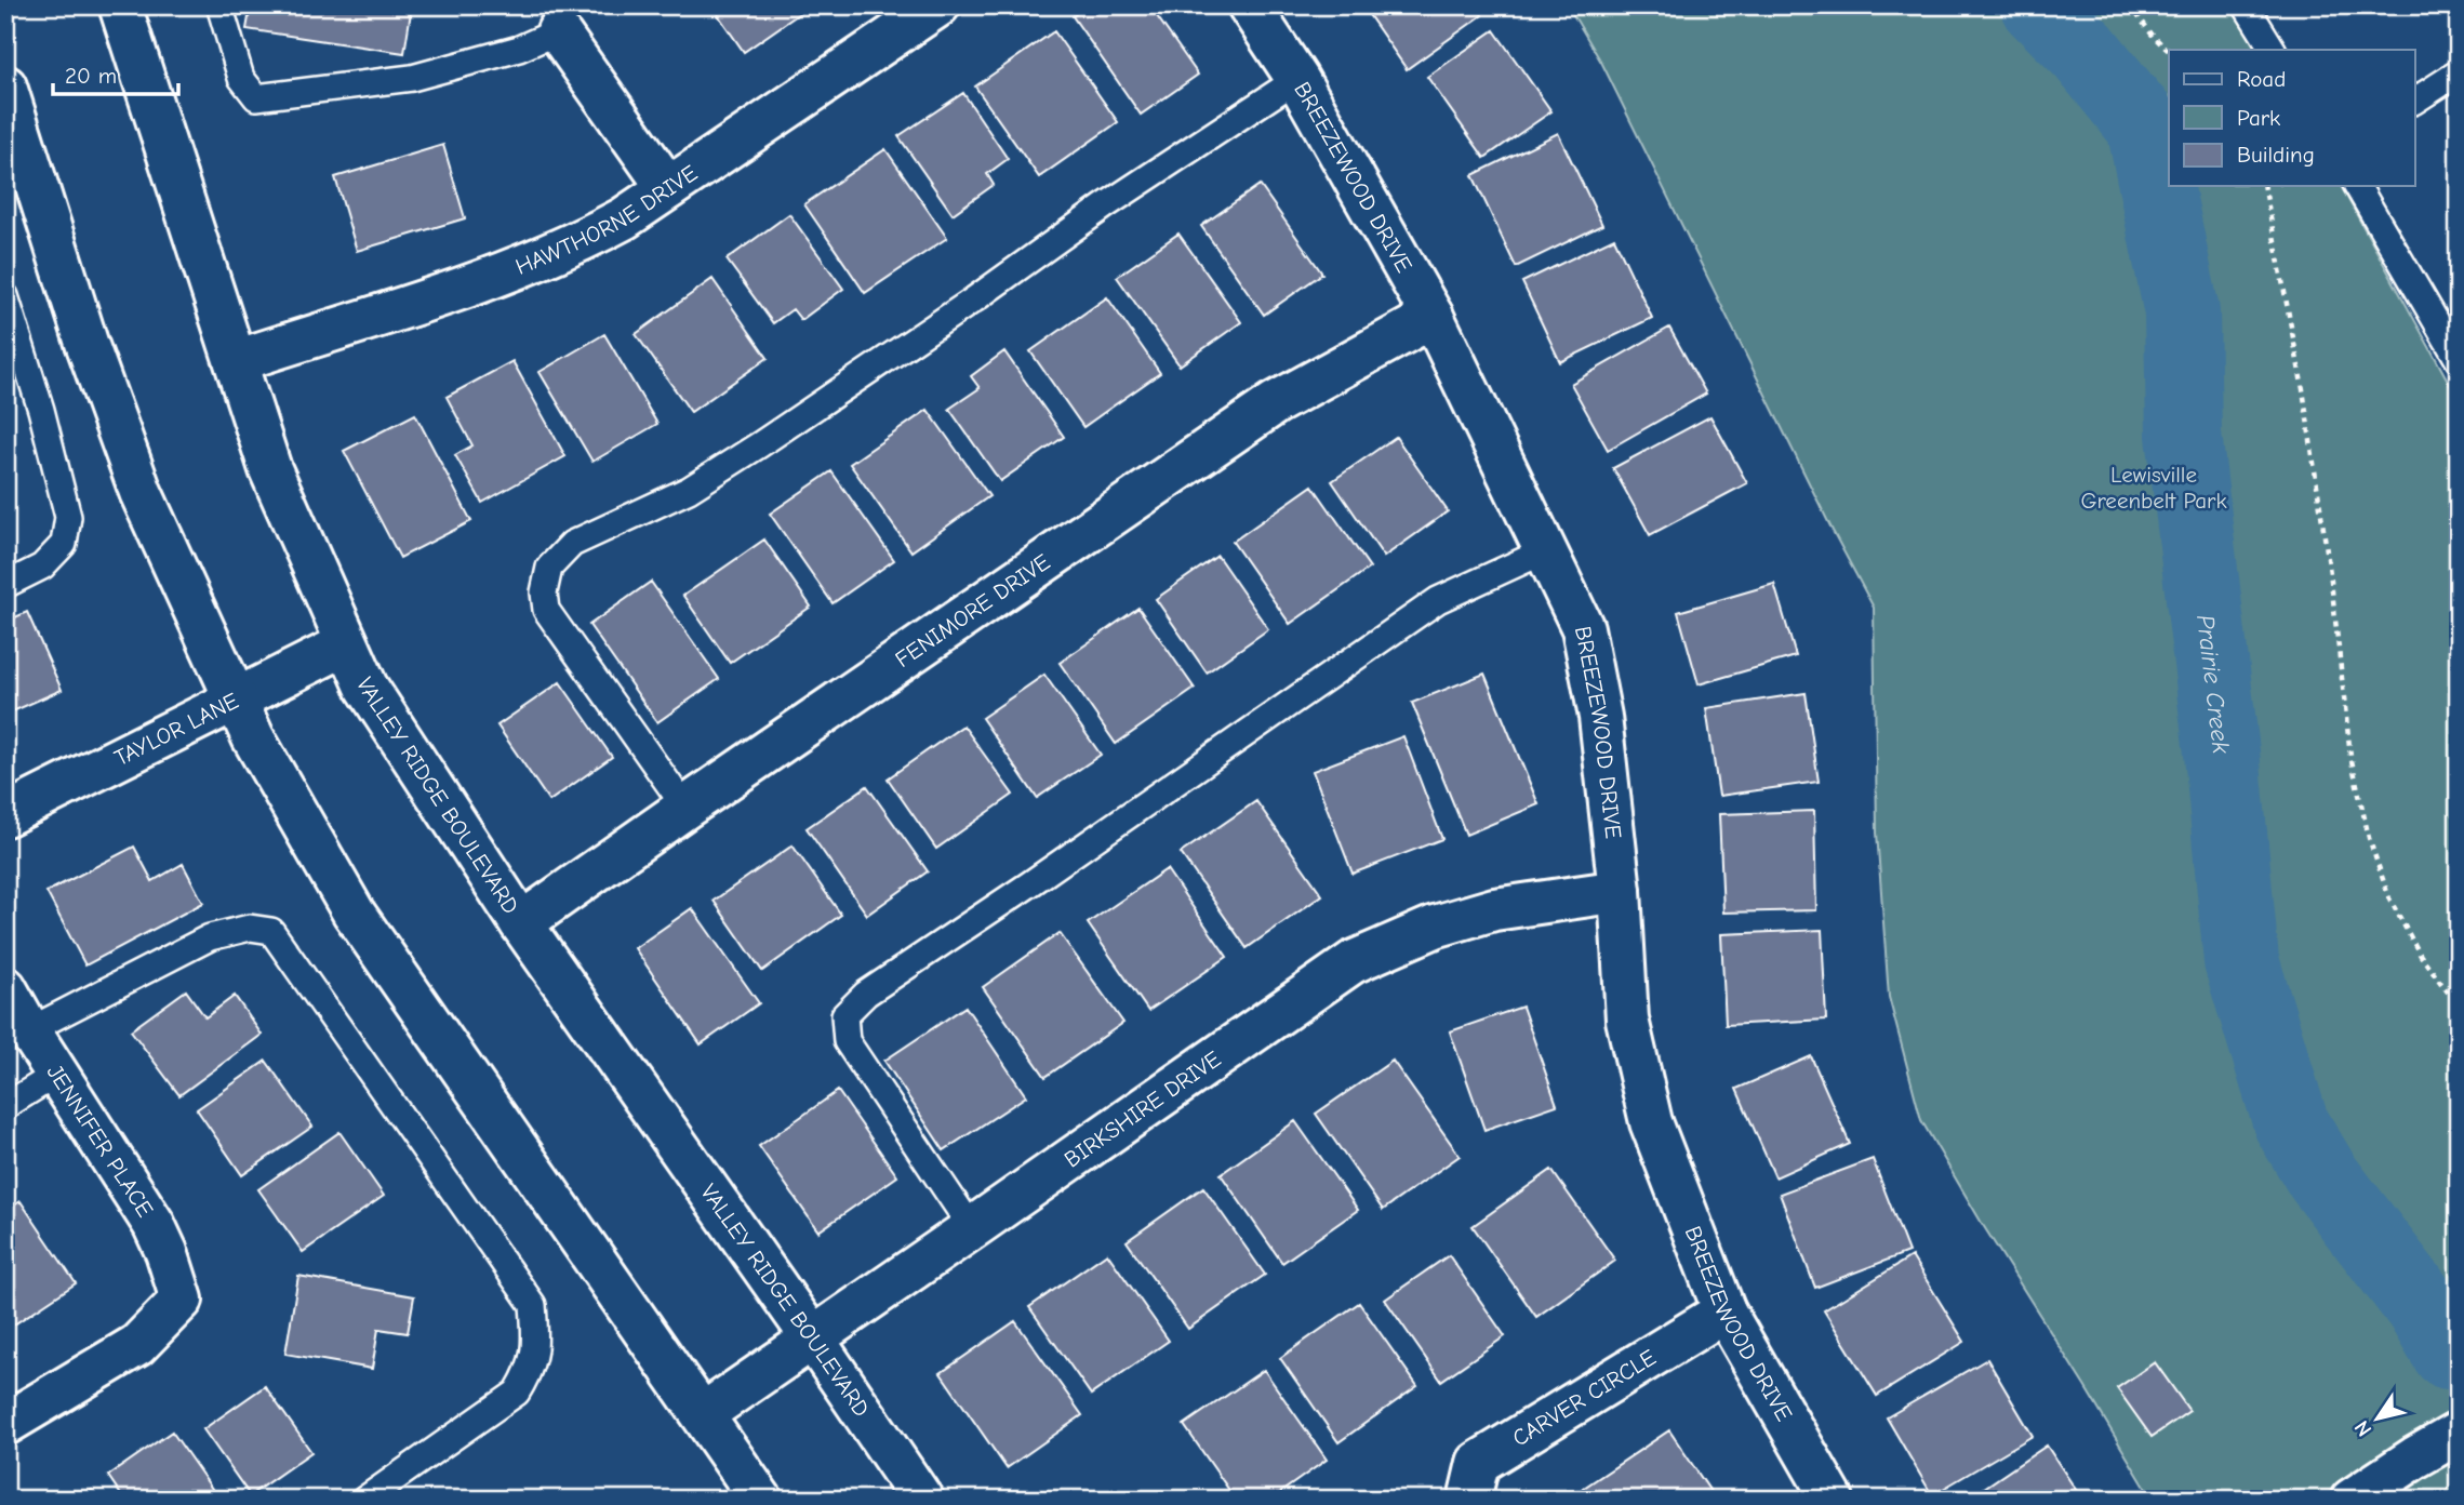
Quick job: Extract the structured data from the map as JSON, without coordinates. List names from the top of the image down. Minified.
{"streets":{"street":["BREEZEWOOD DRIVE","HAWTHORNE DRIVE","FENIMORE DRIVE","TAYLOR LANE","VALLEY RIDGE BOULEVARD","BIRKSHIRE DRIVE","JENNIFER PLACE","CARVER CIRCLE"]},"crossings":[["BREEZEWOOD DRIVE","FENIMORE DRIVE"],["BREEZEWOOD DRIVE","BIRKSHIRE DRIVE"],["BREEZEWOOD DRIVE","CARVER CIRCLE"],["HAWTHORNE DRIVE","VALLEY RIDGE BOULEVARD"],["FENIMORE DRIVE","VALLEY RIDGE BOULEVARD"],["TAYLOR LANE","VALLEY RIDGE BOULEVARD"],["VALLEY RIDGE BOULEVARD","BIRKSHIRE DRIVE"]],"water":["Prairie Creek"],"parks":["Lewisville Greenbelt Park"],"legend":["Road","Park","Building"],"scale_bar":"20 m","north":"bottom left"}
